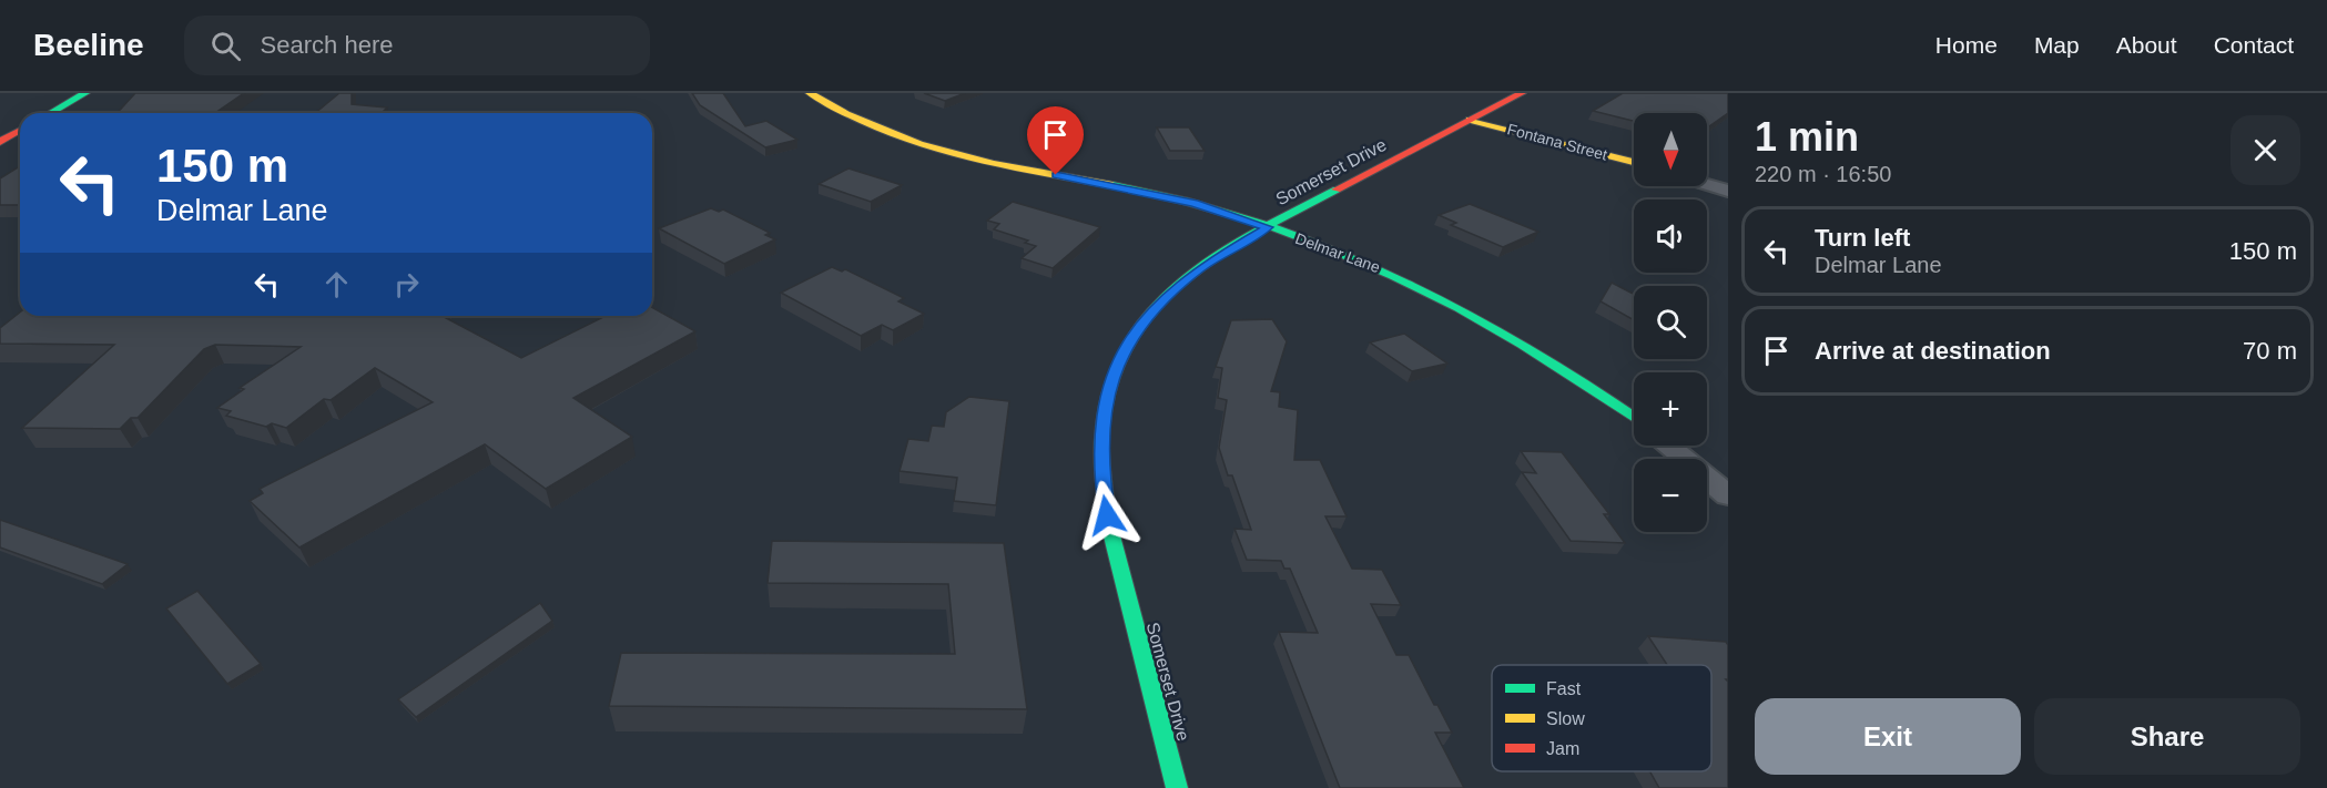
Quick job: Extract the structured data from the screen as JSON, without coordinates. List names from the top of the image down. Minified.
{"streets":{"street":["Fontana Street","Somerset Drive","Delmar Lane"]},"crossings":[["Fontana Street","Somerset Drive"],["Somerset Drive","Delmar Lane"]],"legend":["Fast","Slow","Jam"],"north":"bottom","page":{"header":"Beeline","search":"Search here","nav":["Home","Map","About","Contact"],"heading":["1 min","220 m · 16:50"],"map_buttons":["+","−"],"turn":["150 m","Delmar Lane"],"list":[{"name":"Turn left","note":"Delmar Lane","value":"150 m"},{"name":"Arrive at destination","value":"70 m"}],"buttons":["Exit","Share"]}}
